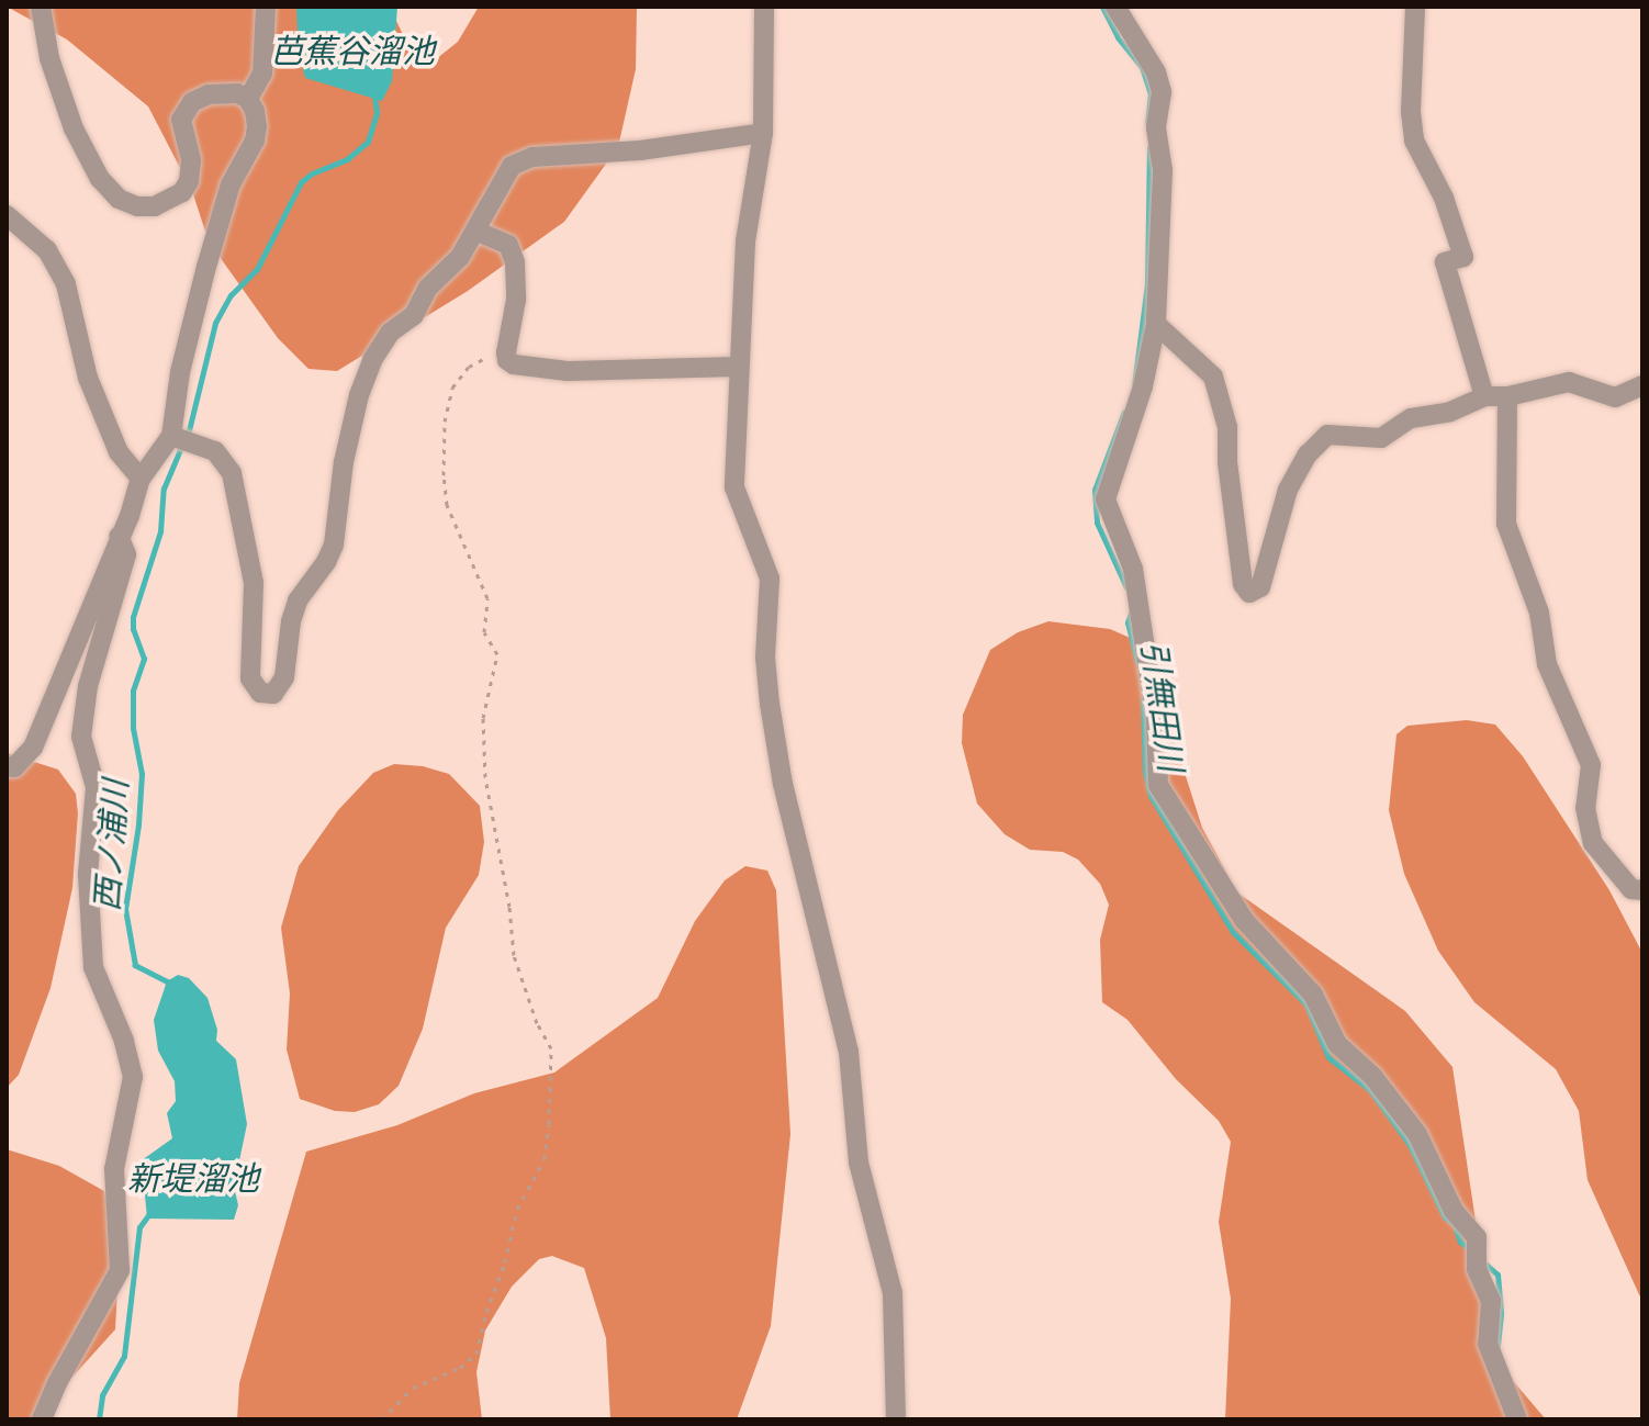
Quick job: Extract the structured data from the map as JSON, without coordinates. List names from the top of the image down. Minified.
{"water":["芭蕉谷溜池","引無田川","西ノ浦川","新堤溜池"]}
